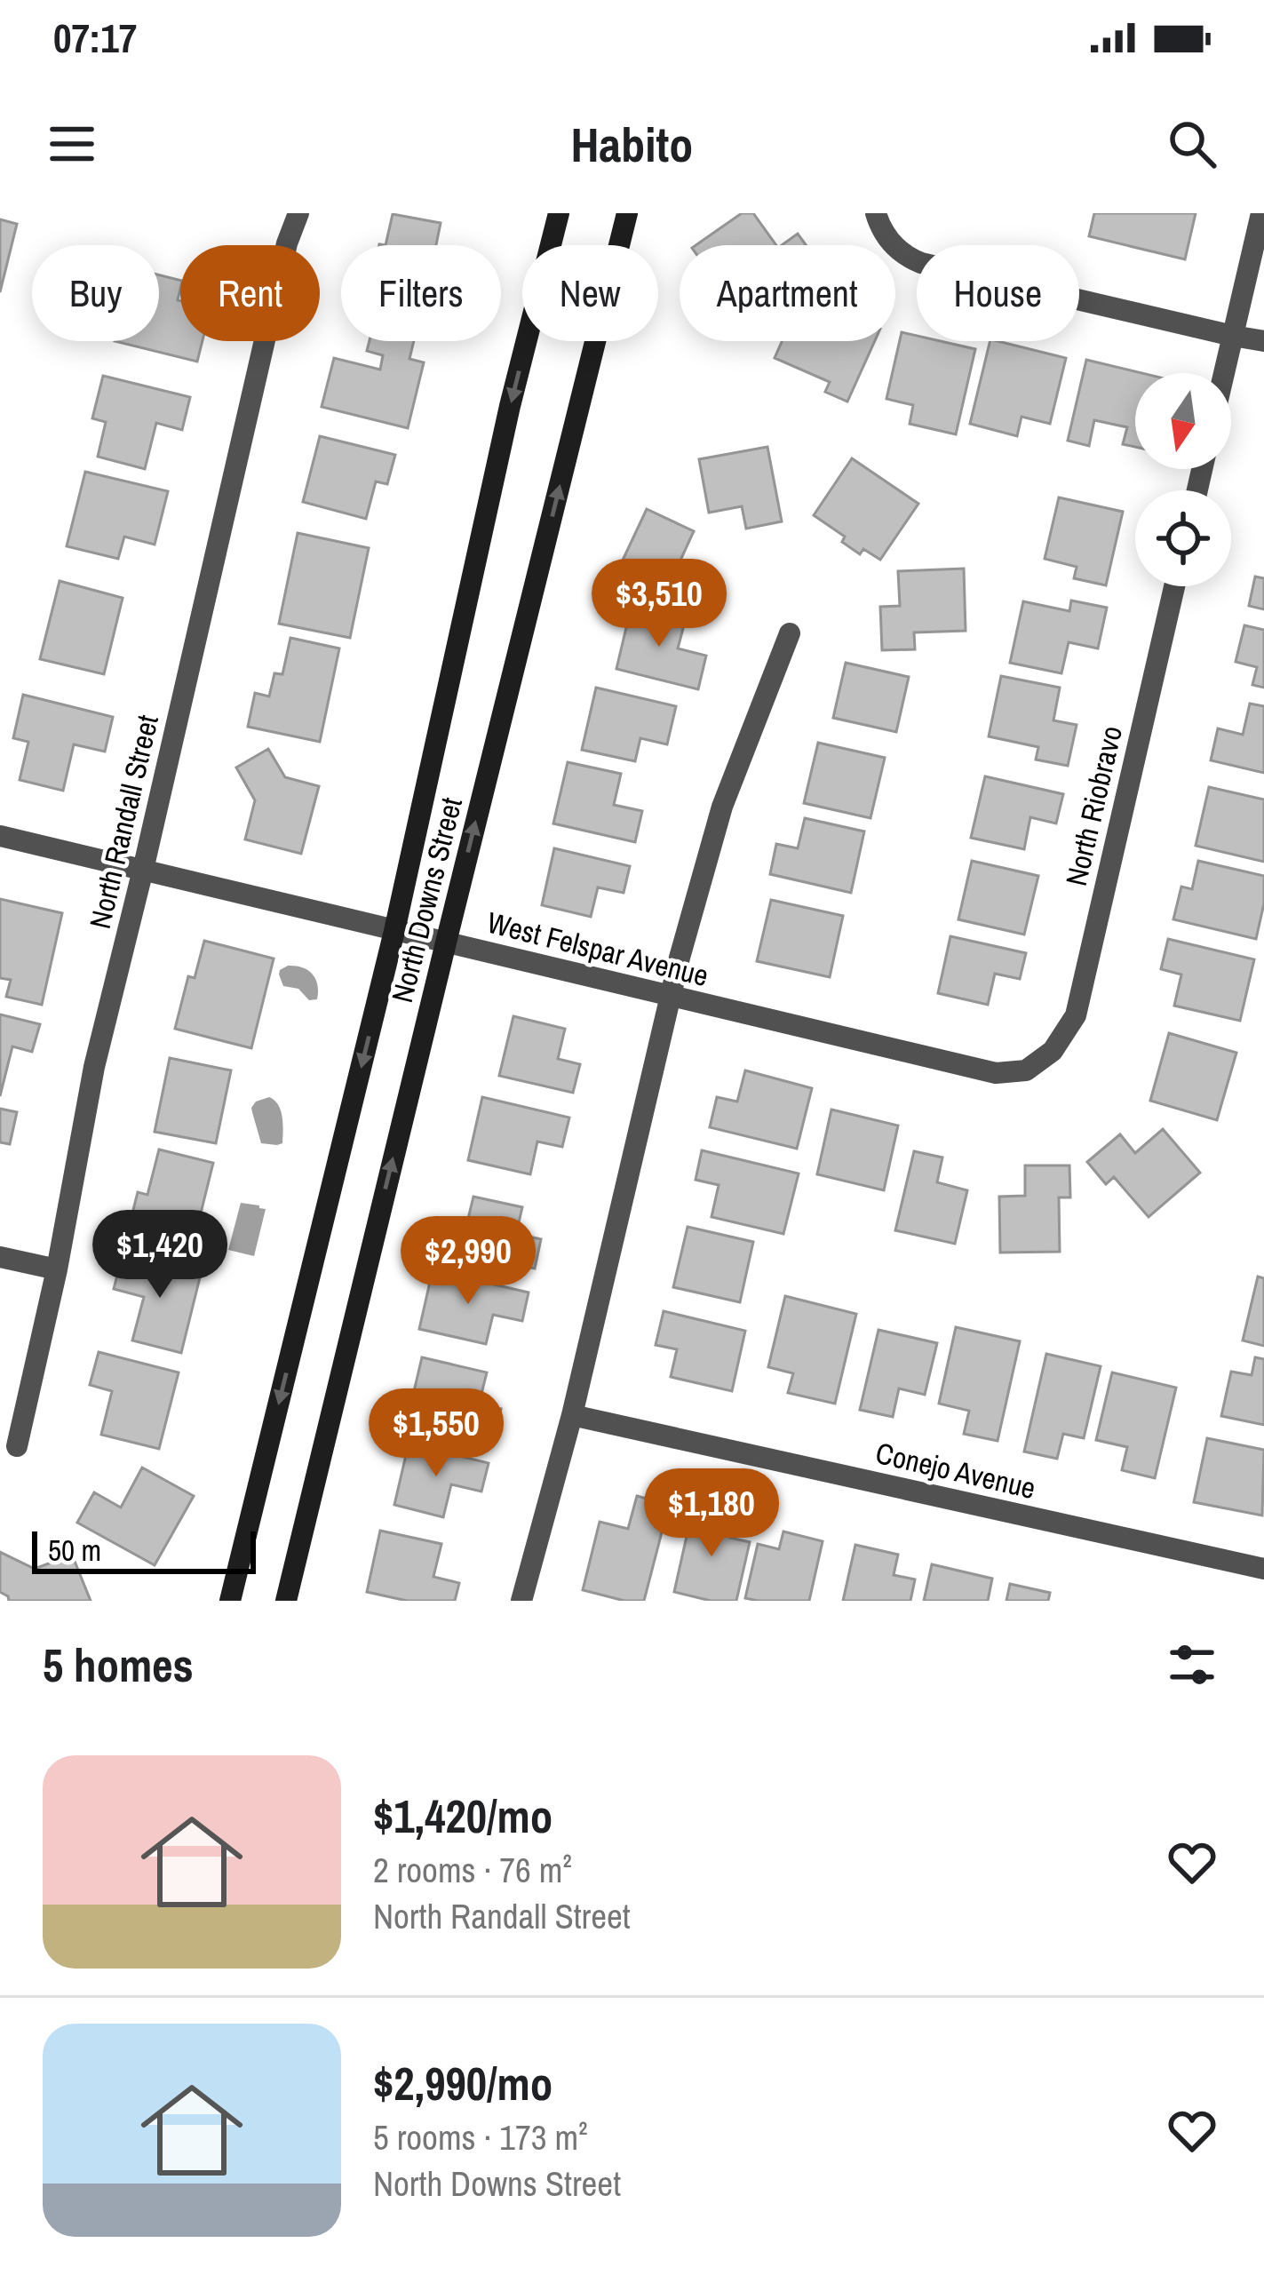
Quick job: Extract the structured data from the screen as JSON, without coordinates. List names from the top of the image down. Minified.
{"streets":{"main road":["North Downs Street"],"street":["North Riobravo","North Randall Street","West Felspar Avenue","Conejo Avenue"]},"crossings":[["North Riobravo","West Felspar Avenue"],["North Randall Street","West Felspar Avenue"],["North Downs Street","West Felspar Avenue"]],"scale_bar":"50 m","north":"bottom","page":{"status":"07:17","header":"Habito","chip":["Buy","Rent","Filters","New","Apartment","House"],"price":["$3,510","$1,420","$2,990","$1,550","$1,180"],"scale":"50 m","heading":"5 homes","list":[{"name":"$1,420/mo","note":"2 rooms · 76 m² · North Randall Street"},{"name":"$2,990/mo","note":"5 rooms · 173 m² · North Downs Street"}]}}
